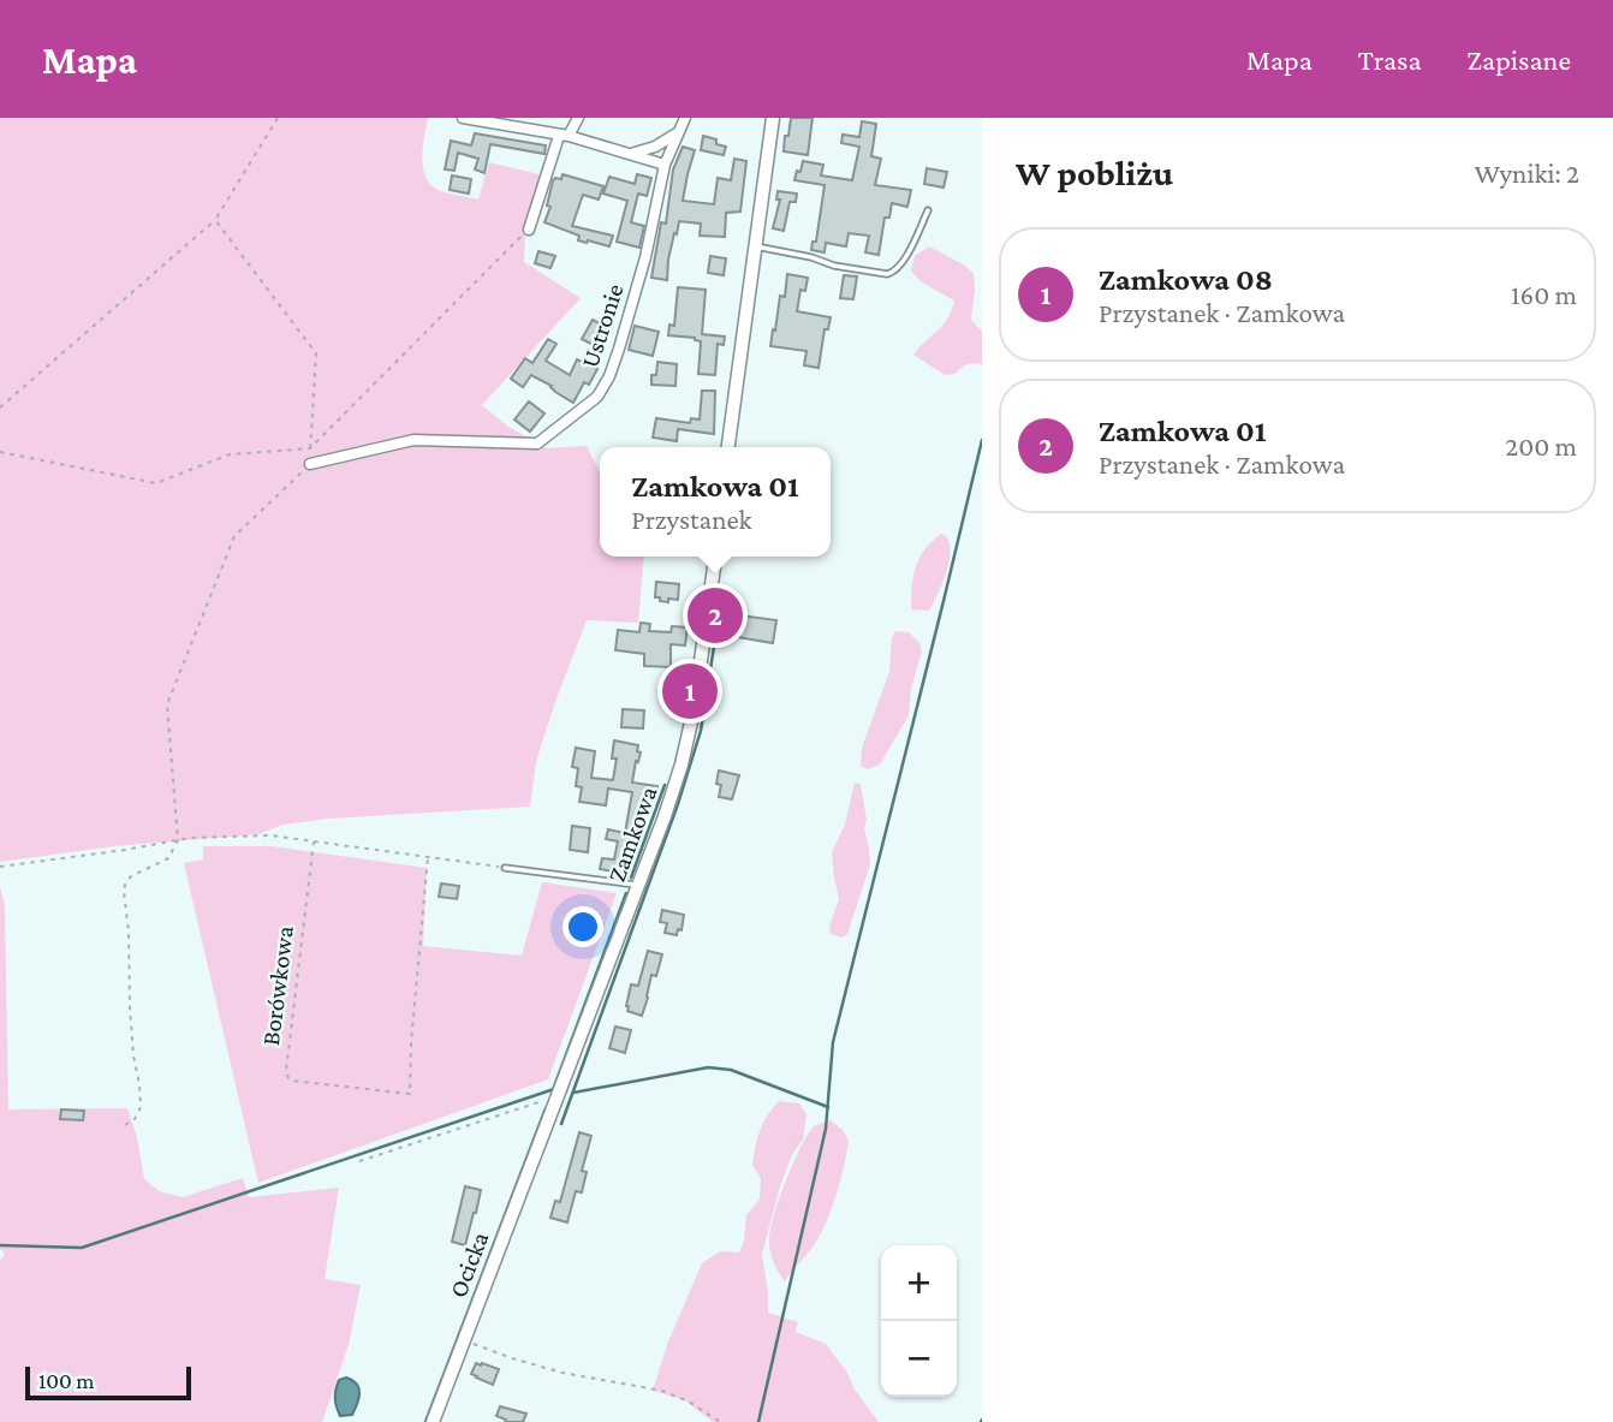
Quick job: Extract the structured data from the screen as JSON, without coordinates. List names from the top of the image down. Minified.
{"streets":{"street":["Ustronie","Zamkowa","Ocicka"],"path":["Borówkowa"]},"crossings":[["Zamkowa","Ocicka"]],"scale_bar":"100 m","page":{"header":"Mapa","nav":["Mapa","Trasa","Zapisane"],"heading":["W pobliżu","Wyniki: 2"],"list":[{"mark":"1","name":"Zamkowa 08","note":"Przystanek · Zamkowa","value":"160 m"},{"mark":"2","name":"Zamkowa 01","note":"Przystanek · Zamkowa","value":"200 m"}],"popup":["Zamkowa 01","Przystanek"],"pins":["2","1"],"map_buttons":["+","−"],"scale":"100 m"}}
